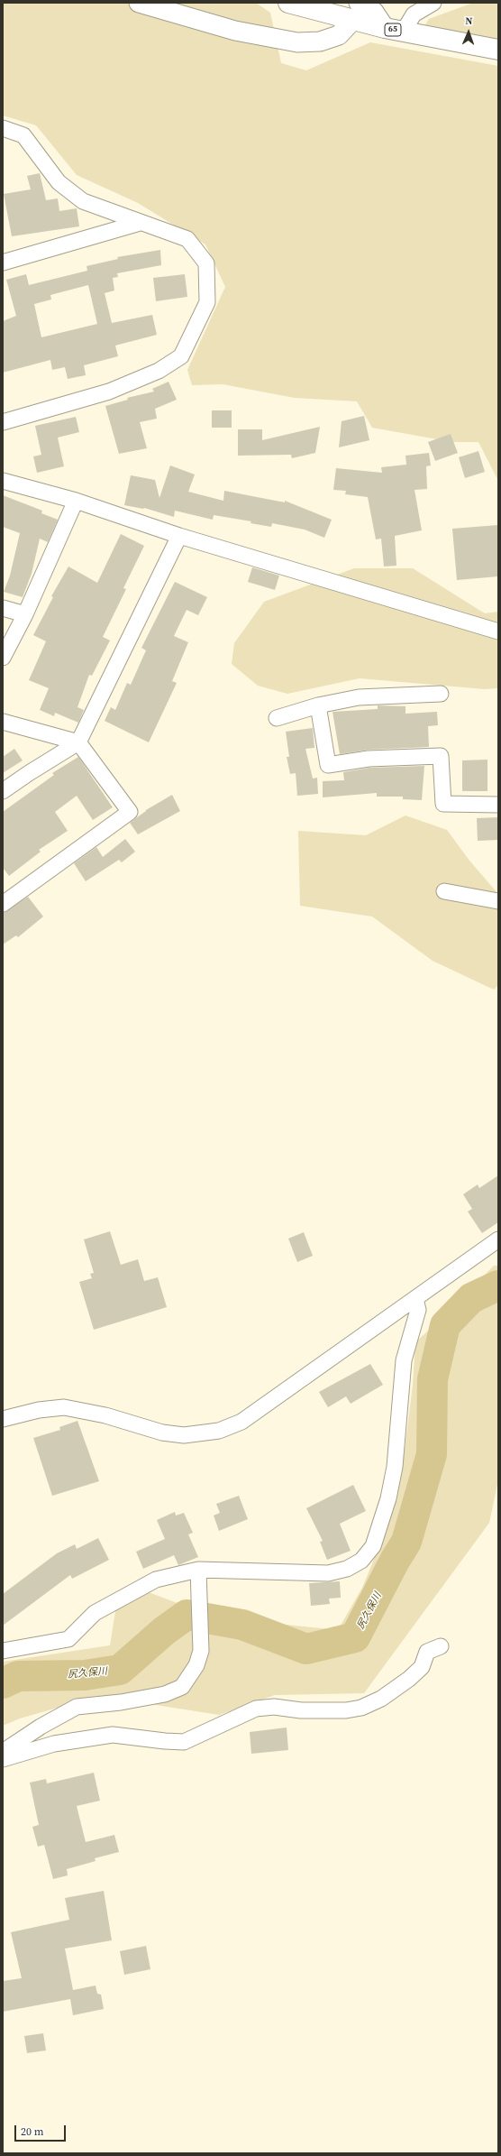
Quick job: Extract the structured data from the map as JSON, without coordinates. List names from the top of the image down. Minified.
{"streets":{"main road":["65"]},"water":["尻久保川"],"scale_bar":"20 m","north":"top"}
